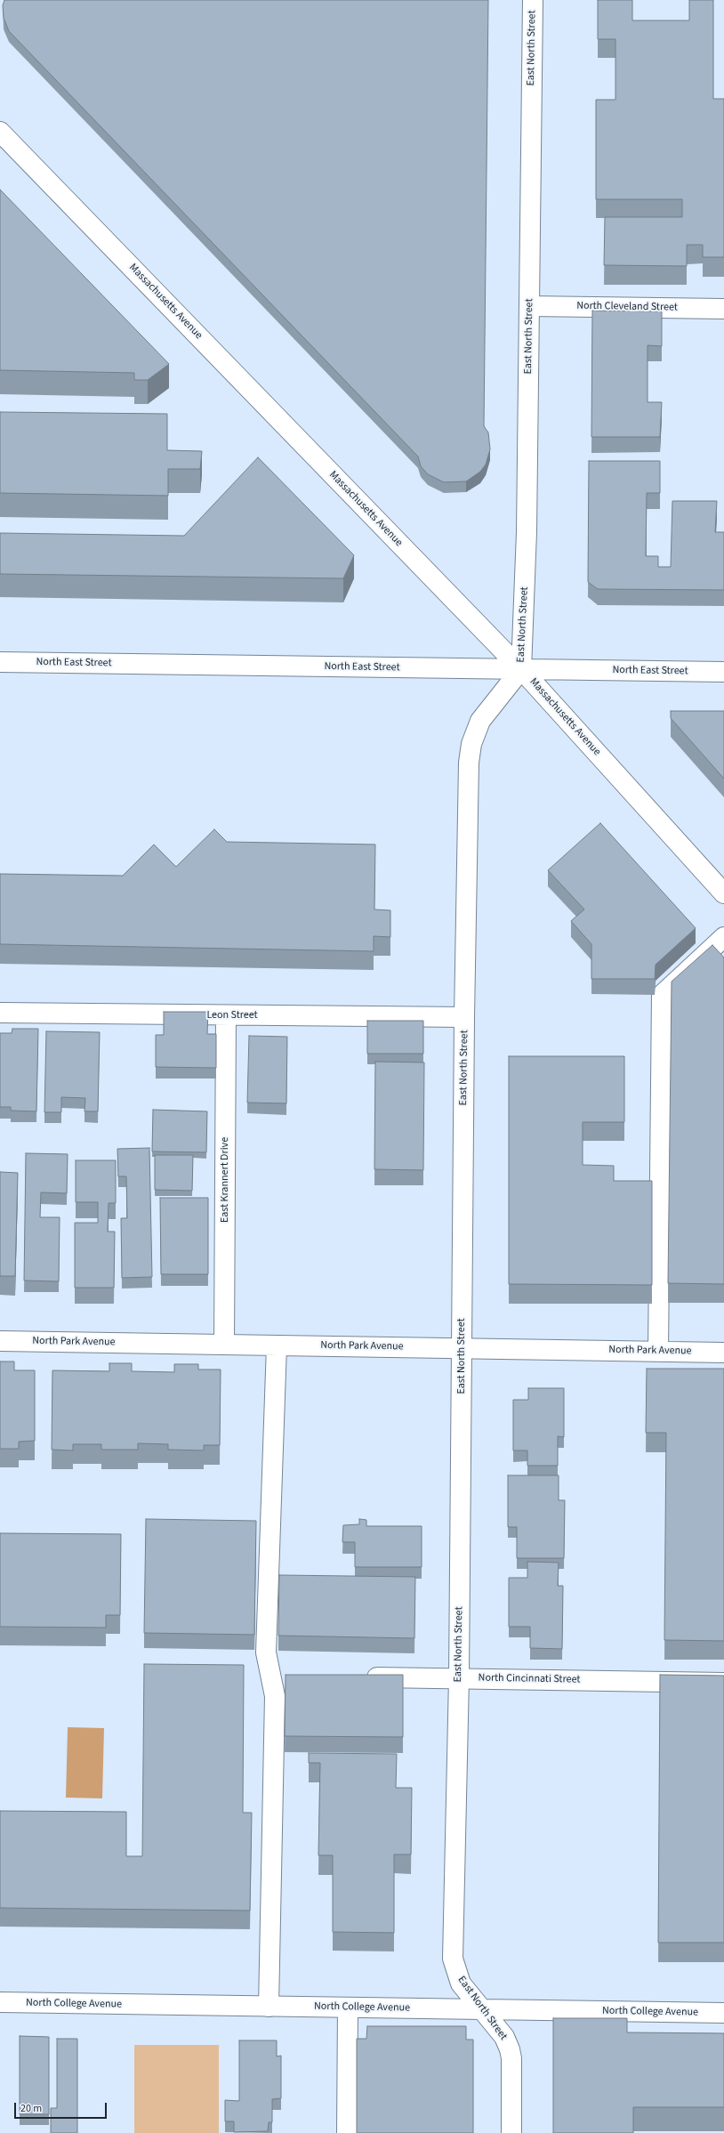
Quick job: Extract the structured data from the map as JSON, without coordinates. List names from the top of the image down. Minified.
{"streets":{"main road":["East North Street","Massachusetts Avenue","North Cleveland Street","North East Street","Leon Street","East Krannert Drive","North Park Avenue","North Cincinnati Street","North College Avenue"]},"crossings":[["East North Street","Massachusetts Avenue"],["East North Street","North Cleveland Street"],["East North Street","North East Street"],["East North Street","Leon Street"],["East North Street","North Park Avenue"],["East North Street","North Cincinnati Street"],["East North Street","North College Avenue"],["Massachusetts Avenue","North East Street"],["Leon Street","East Krannert Drive"],["East Krannert Drive","North Park Avenue"]],"scale_bar":"20 m"}
